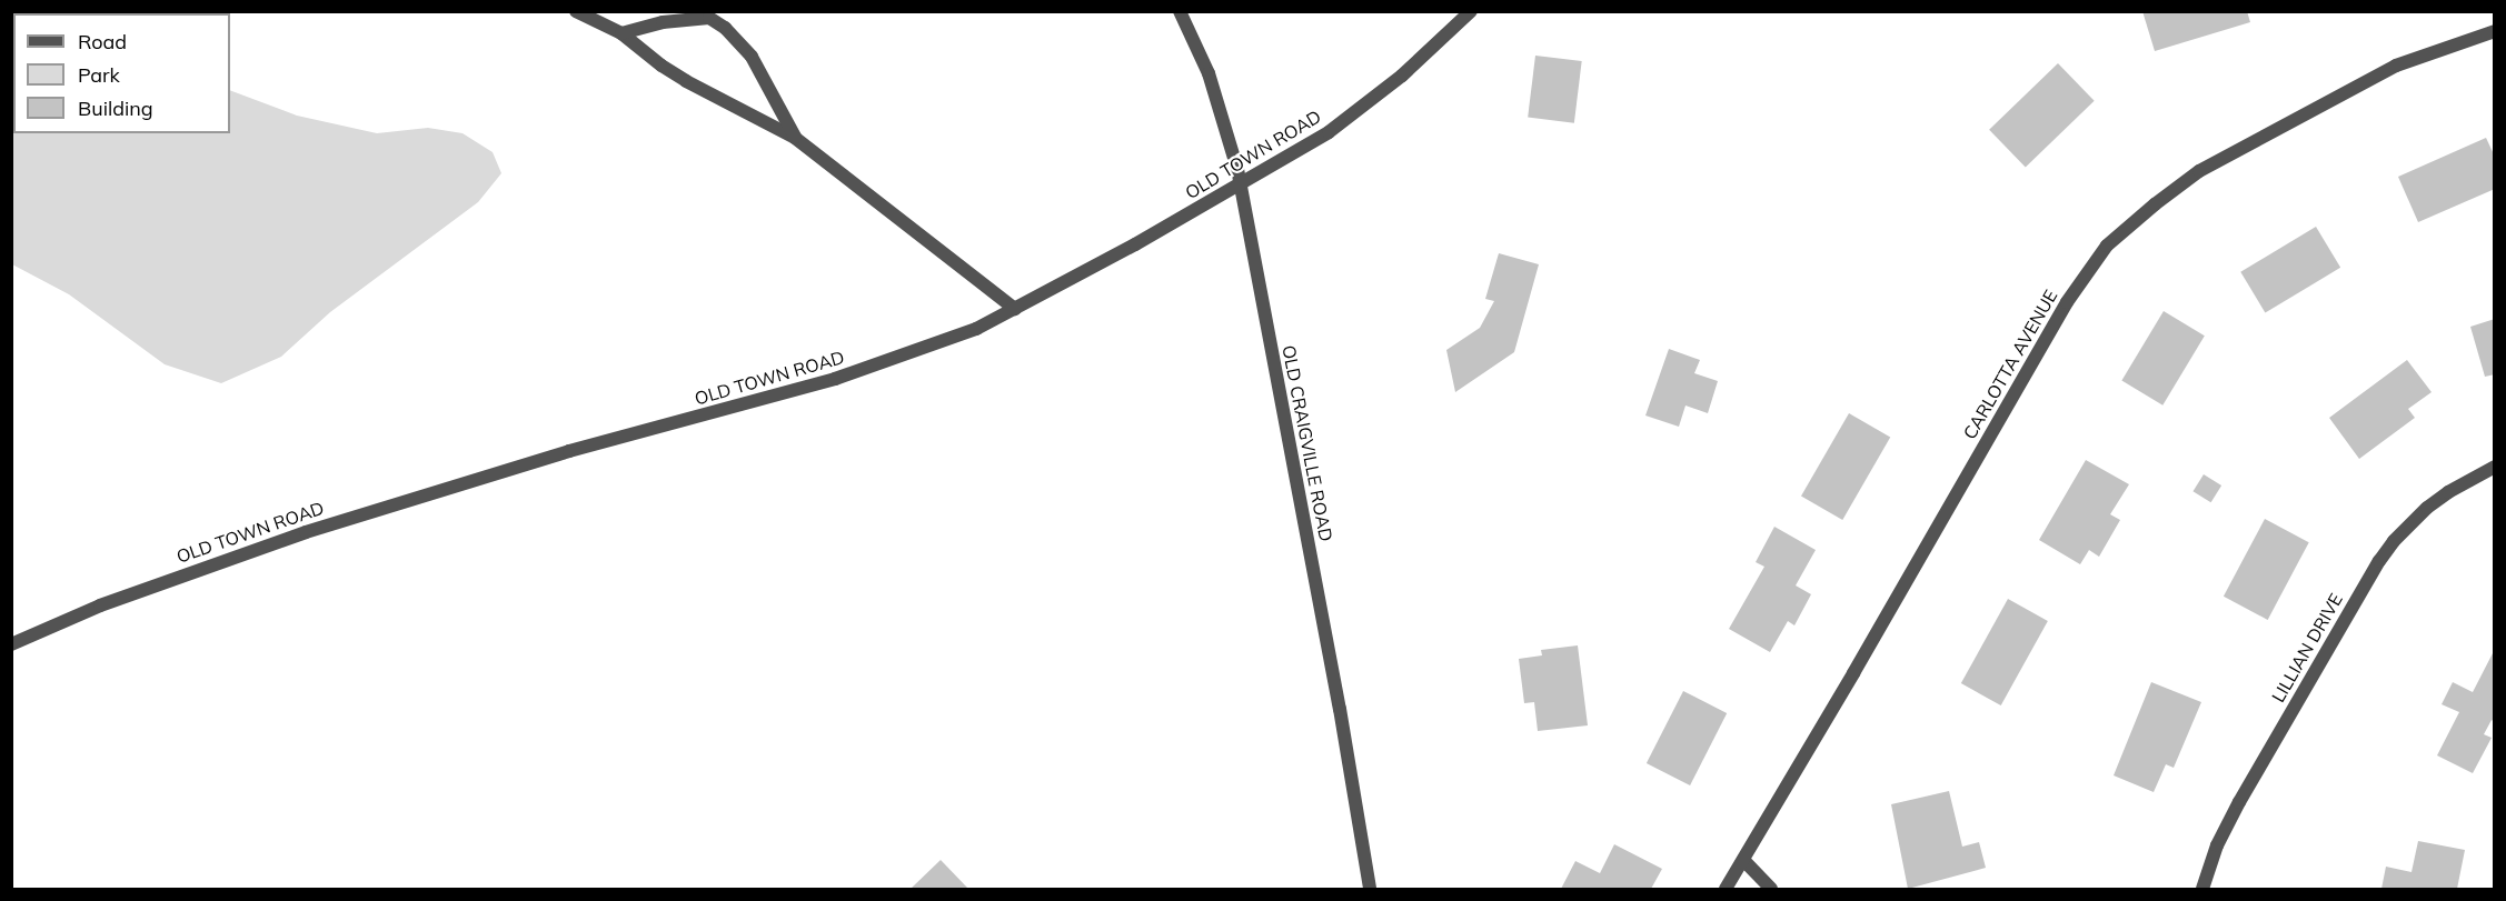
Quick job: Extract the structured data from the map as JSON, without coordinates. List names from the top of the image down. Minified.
{"streets":{"street":["OLD TOWN ROAD","CARLOTTA AVENUE","OLD CRAIGVILLE ROAD","LILLIAN DRIVE"]},"crossings":[["OLD TOWN ROAD","OLD CRAIGVILLE ROAD"]],"legend":["Road","Park","Building"]}
